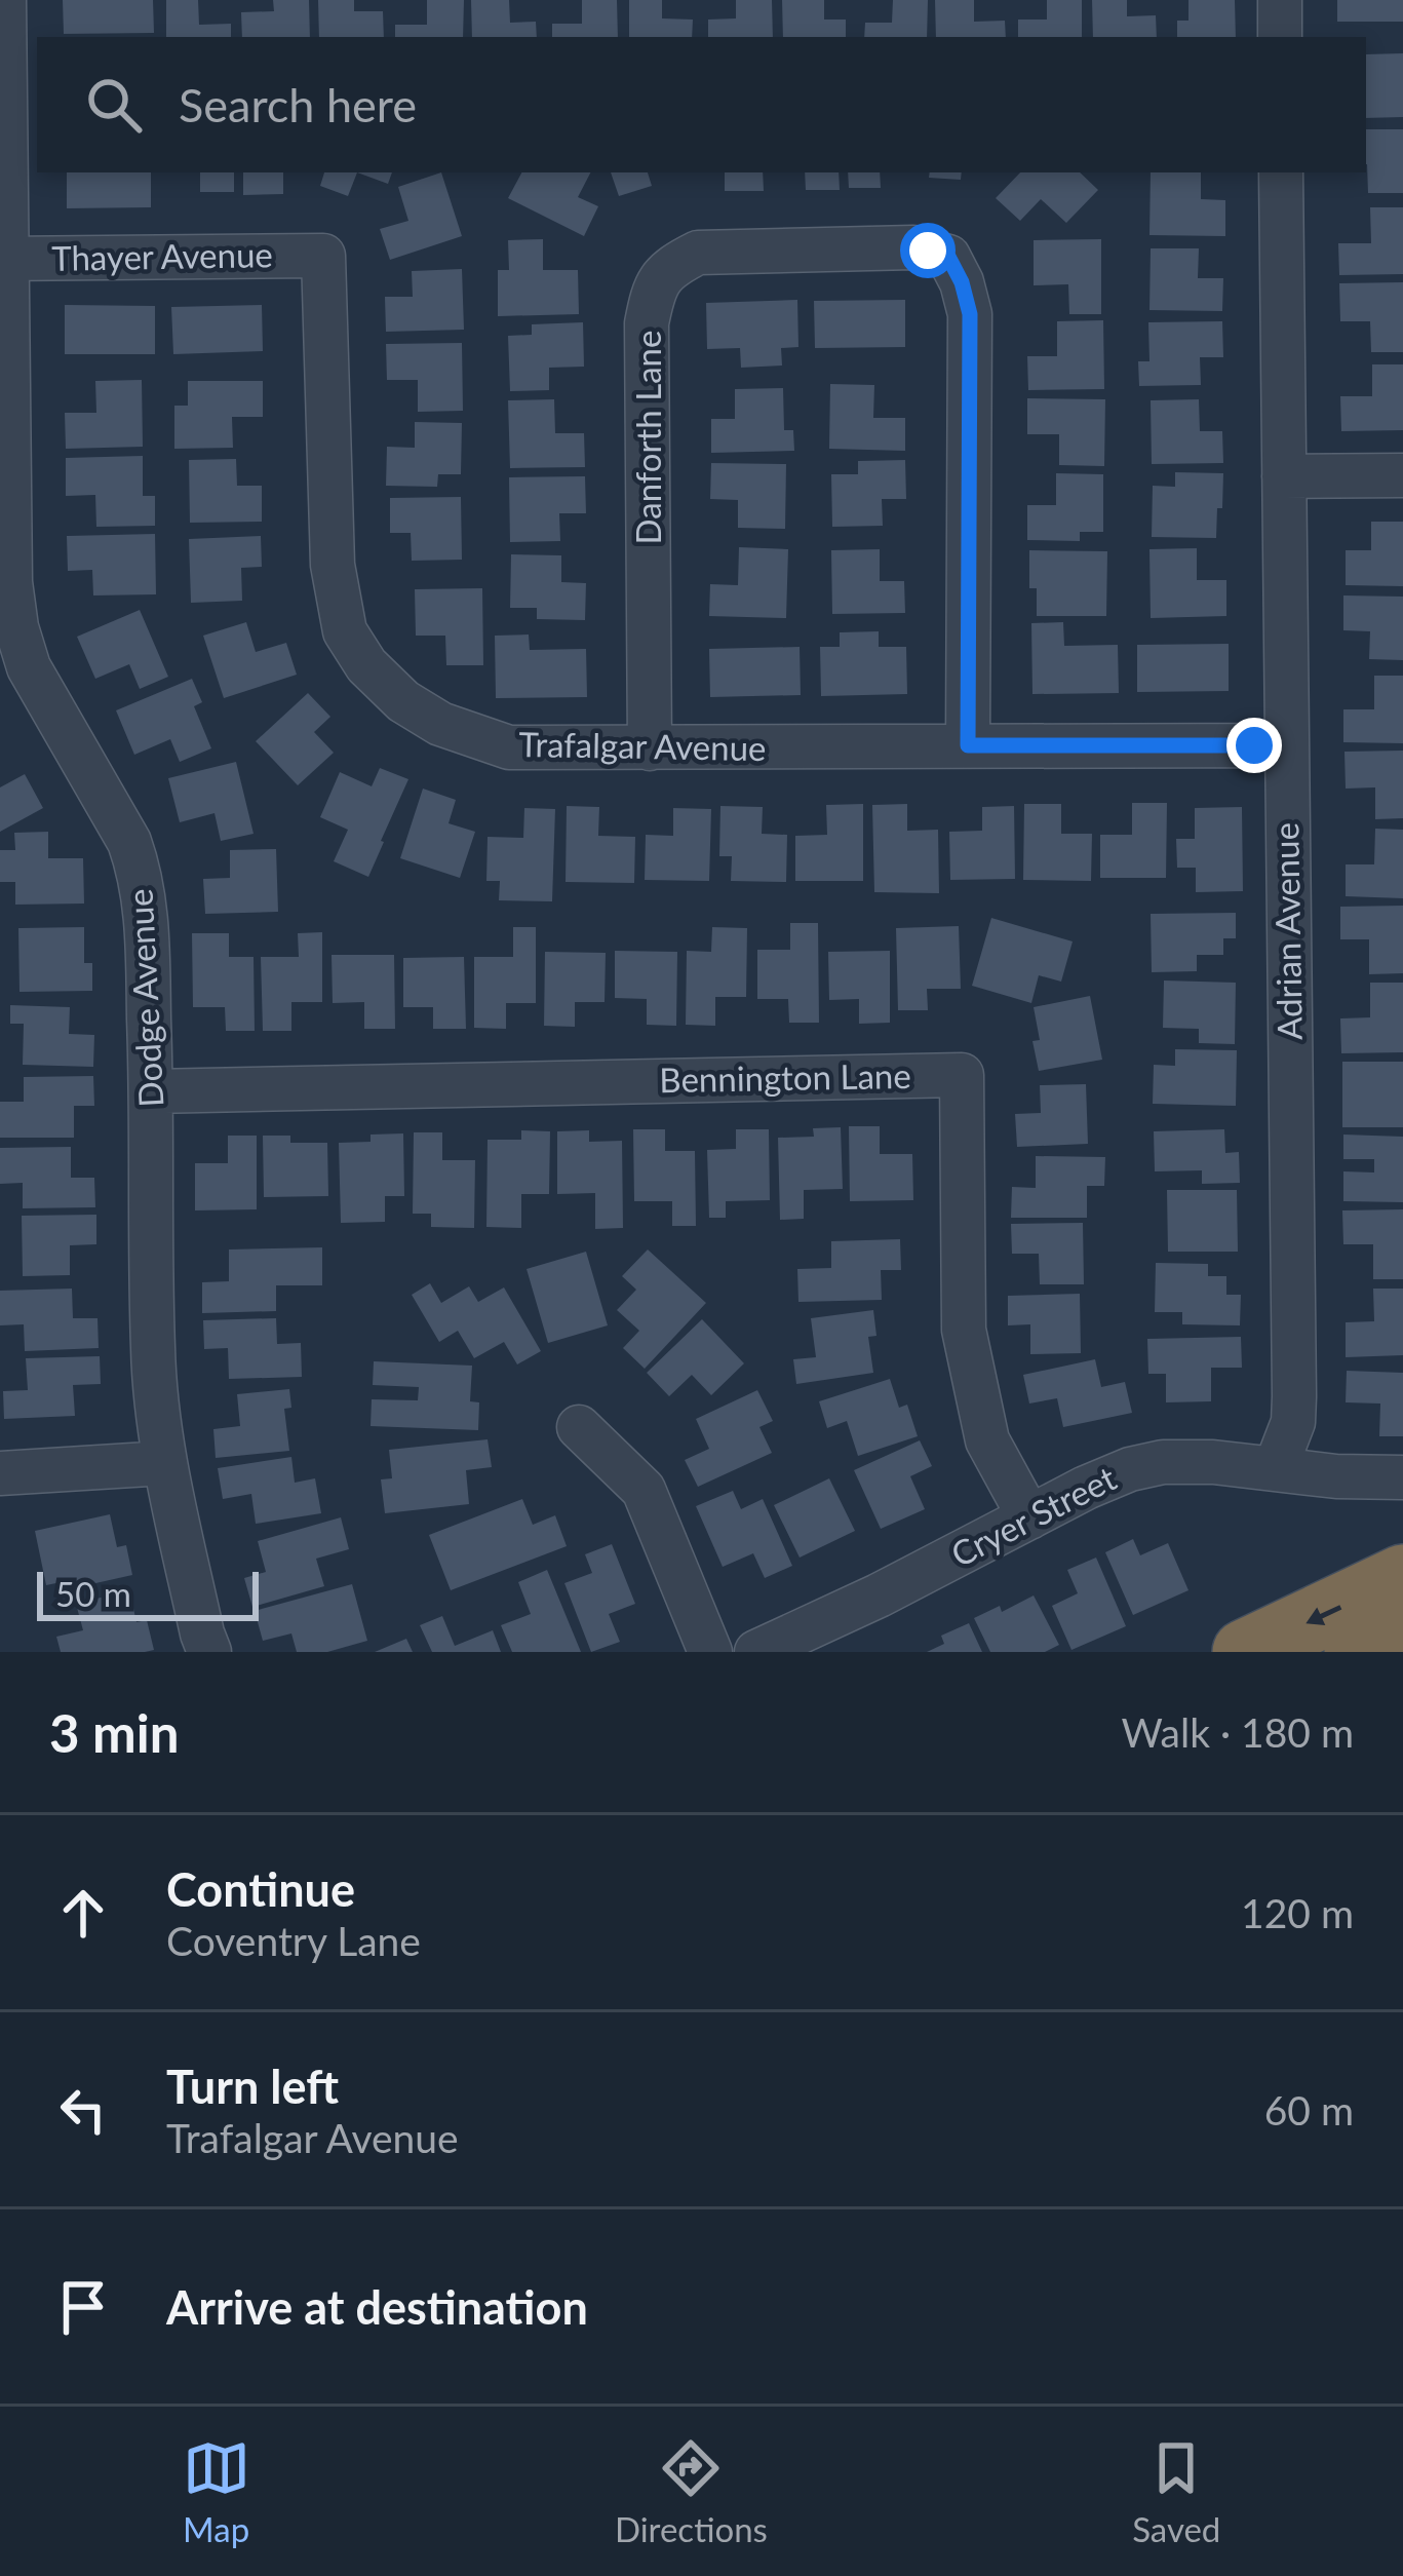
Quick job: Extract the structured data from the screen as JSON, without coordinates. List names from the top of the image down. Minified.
{"streets":{"street":["Thayer Avenue","Danforth Lane","Trafalgar Avenue","Adrian Avenue","Dodge Avenue","Bennington Lane","Cryer Street"]},"crossings":[["Thayer Avenue","Trafalgar Avenue"],["Thayer Avenue","Dodge Avenue"],["Danforth Lane","Trafalgar Avenue"],["Trafalgar Avenue","Adrian Avenue"],["Adrian Avenue","Cryer Street"],["Dodge Avenue","Bennington Lane"],["Bennington Lane","Cryer Street"]],"scale_bar":"50 m","page":{"search":"Search here","scale":"50 m","heading":["3 min","Walk · 180 m"],"list":[["Continue","Coventry Lane","120 m"],["Turn left","Trafalgar Avenue","60 m"],"Arrive at destination"],"nav":["Map","Directions","Saved"]}}
